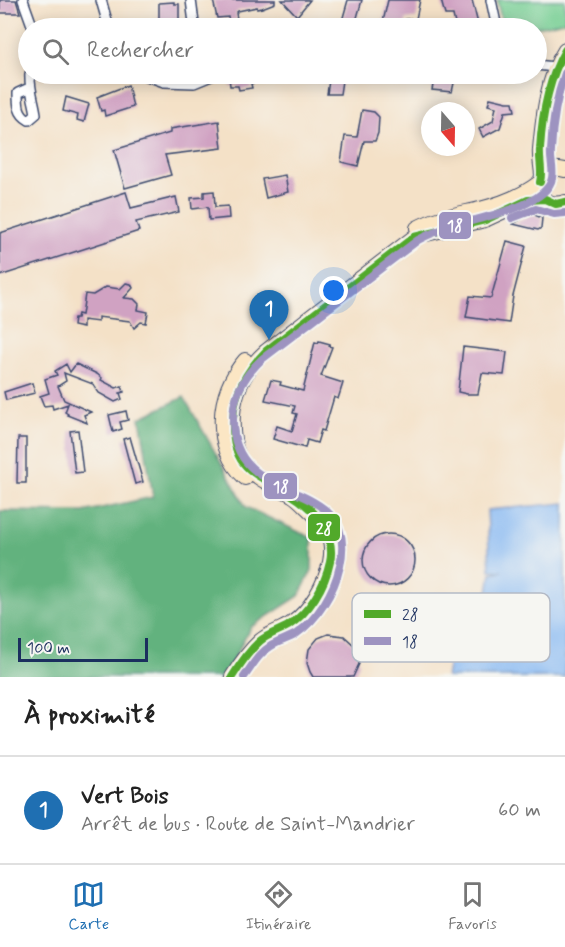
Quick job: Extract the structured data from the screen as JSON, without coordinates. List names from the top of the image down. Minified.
{"lines":["transit line 28","transit line 18"],"legend":["28","18"],"scale_bar":"100 m","north":"bottom","page":{"search":"Rechercher","pins":"1","scale":"100 m","heading":"À proximité","list":[{"mark":"1","name":"Vert Bois","note":"Arrêt de bus · Route de Saint-Mandrier","value":"60 m"}],"nav":["Carte","Itinéraire","Favoris"]}}
